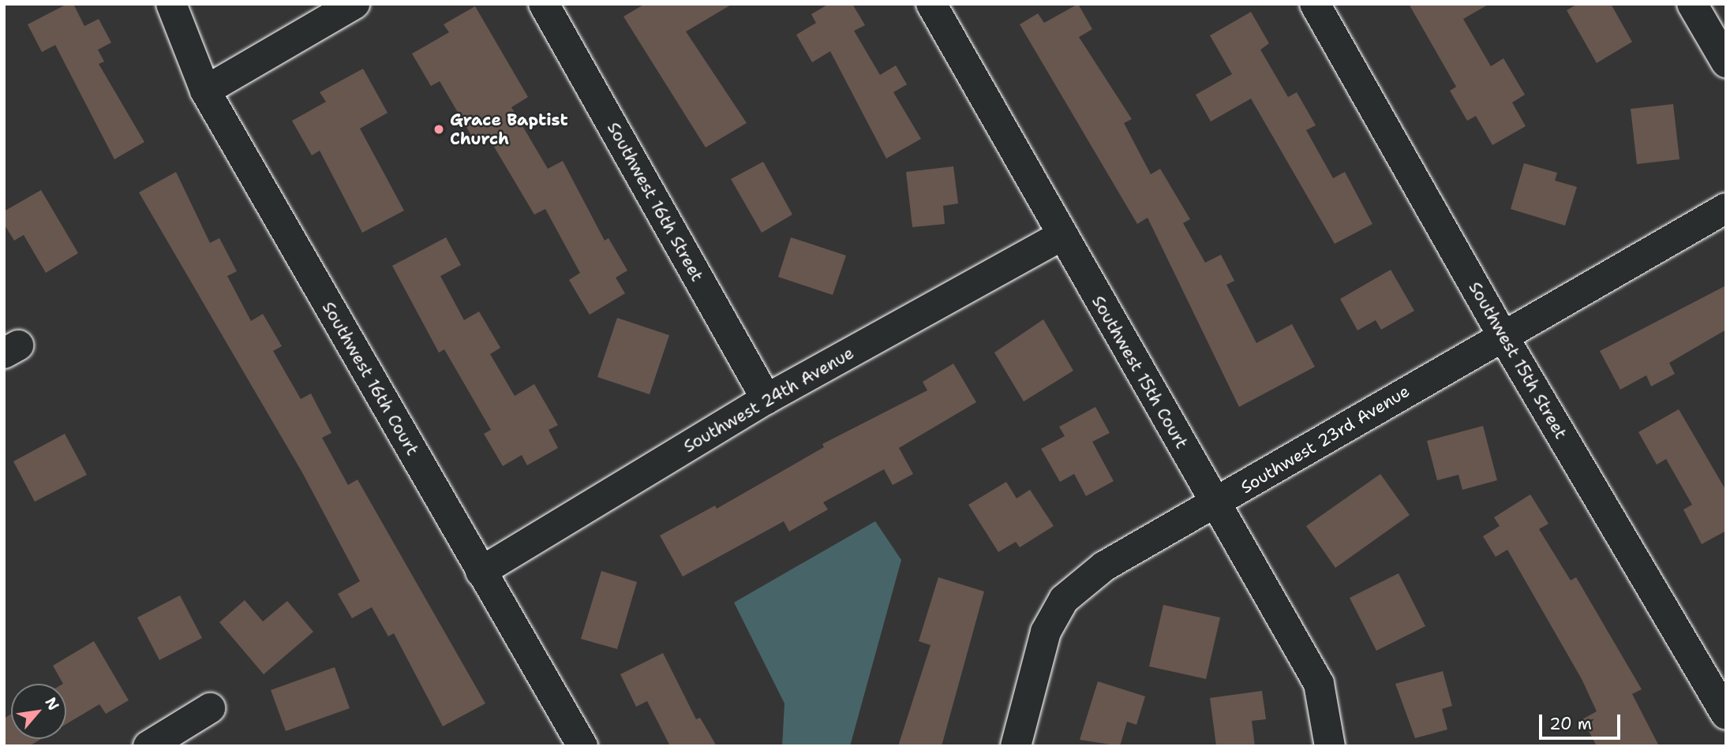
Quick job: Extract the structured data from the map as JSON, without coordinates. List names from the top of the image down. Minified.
{"streets":{"street":["Southwest 16th Street","Southwest 15th Street","Southwest 15th Court","Southwest 16th Court","Southwest 24th Avenue","Southwest 23rd Avenue"]},"crossings":[["Southwest 16th Street","Southwest 24th Avenue"],["Southwest 15th Street","Southwest 23rd Avenue"],["Southwest 15th Court","Southwest 24th Avenue"],["Southwest 15th Court","Southwest 23rd Avenue"],["Southwest 16th Court","Southwest 24th Avenue"]],"places":["Grace Baptist Church"],"scale_bar":"20 m","north":"top right"}
